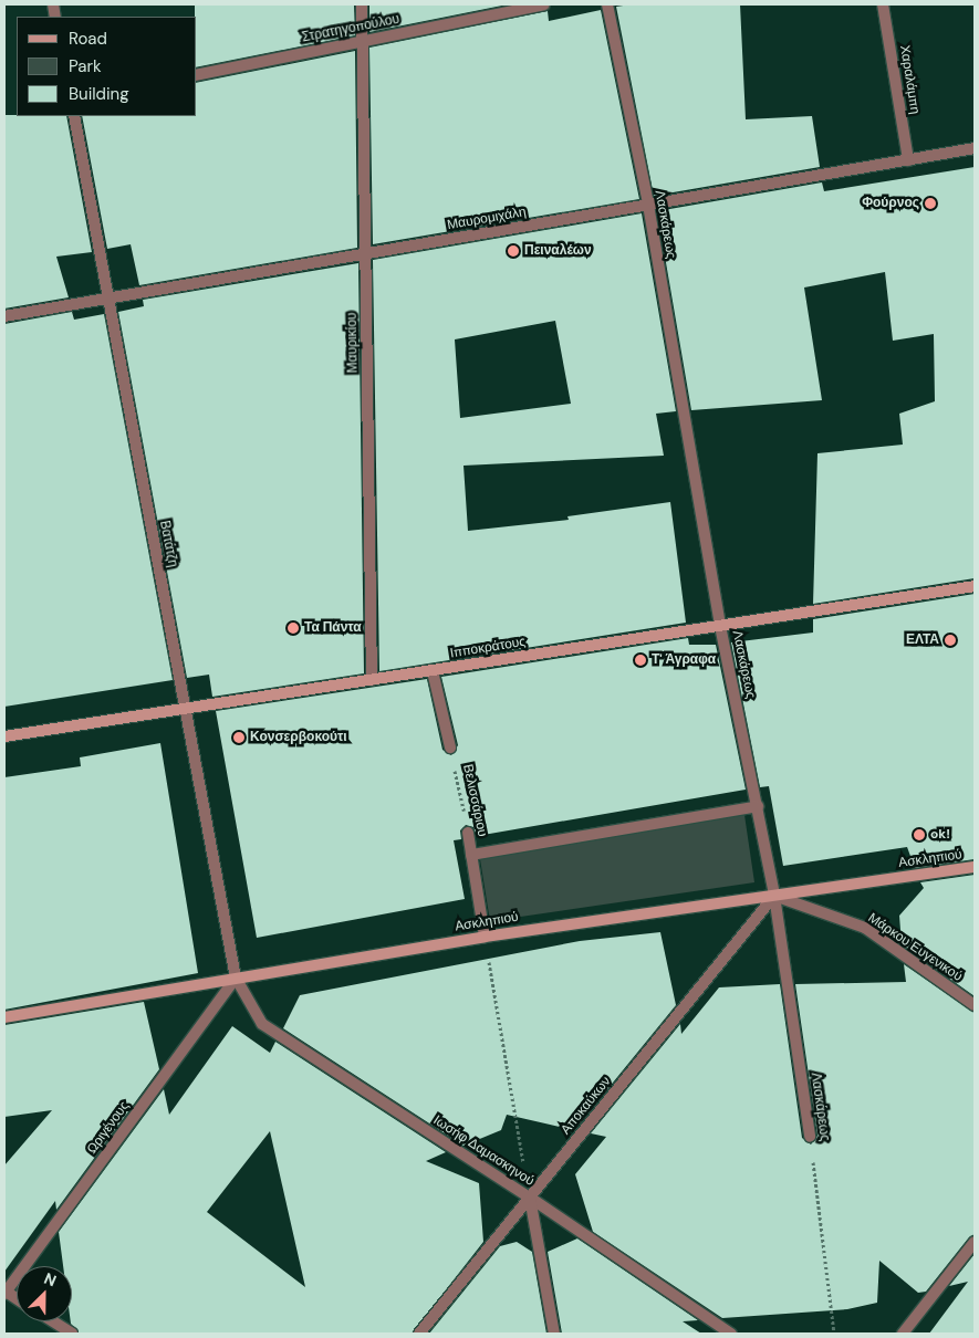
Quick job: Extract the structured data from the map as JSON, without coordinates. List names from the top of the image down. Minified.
{"streets":{"street":["Στρατηγοπούλου","Χαραλάμπη","Μαυρομιχάλη","Λασκάρεως","Μαυρικίου","Βατάτζη","Ιπποκράτους","Βελισσάριου","Ασκληπιού","Μάρκου Ευγενικού","Αποκαύκων","Ωριγένους","Ιωσήφ Δαμασκηνού"]},"crossings":[["Στρατηγοπούλου","Μαυρικίου"],["Χαραλάμπη","Μαυρομιχάλη"],["Μαυρομιχάλη","Λασκάρεως"],["Μαυρομιχάλη","Μαυρικίου"],["Μαυρομιχάλη","Βατάτζη"],["Λασκάρεως","Ιπποκράτους"],["Λασκάρεως","Ασκληπιού"],["Λασκάρεως","Μάρκου Ευγενικού"],["Λασκάρεως","Αποκαύκων"],["Μαυρικίου","Ιπποκράτους"],["Βατάτζη","Ιπποκράτους"],["Βατάτζη","Ασκληπιού"],["Βατάτζη","Ωριγένους"],["Βατάτζη","Ιωσήφ Δαμασκηνού"],["Ιπποκράτους","Βελισσάριου"],["Βελισσάριου","Ασκληπιού"],["Ασκληπιού","Μάρκου Ευγενικού"],["Ασκληπιού","Αποκαύκων"],["Ασκληπιού","Ωριγένους"],["Ασκληπιού","Ιωσήφ Δαμασκηνού"],["Μάρκου Ευγενικού","Αποκαύκων"],["Αποκαύκων","Ιωσήφ Δαμασκηνού"],["Ωριγένους","Ιωσήφ Δαμασκηνού"]],"places":["Φούρνος","Πειναλέων","Τα Πάντα","ΕΛΤΑ","Τ' Άγραφα","Κονσερβοκούτι","ok!"],"legend":["Road","Park","Building"],"north":"top right"}
